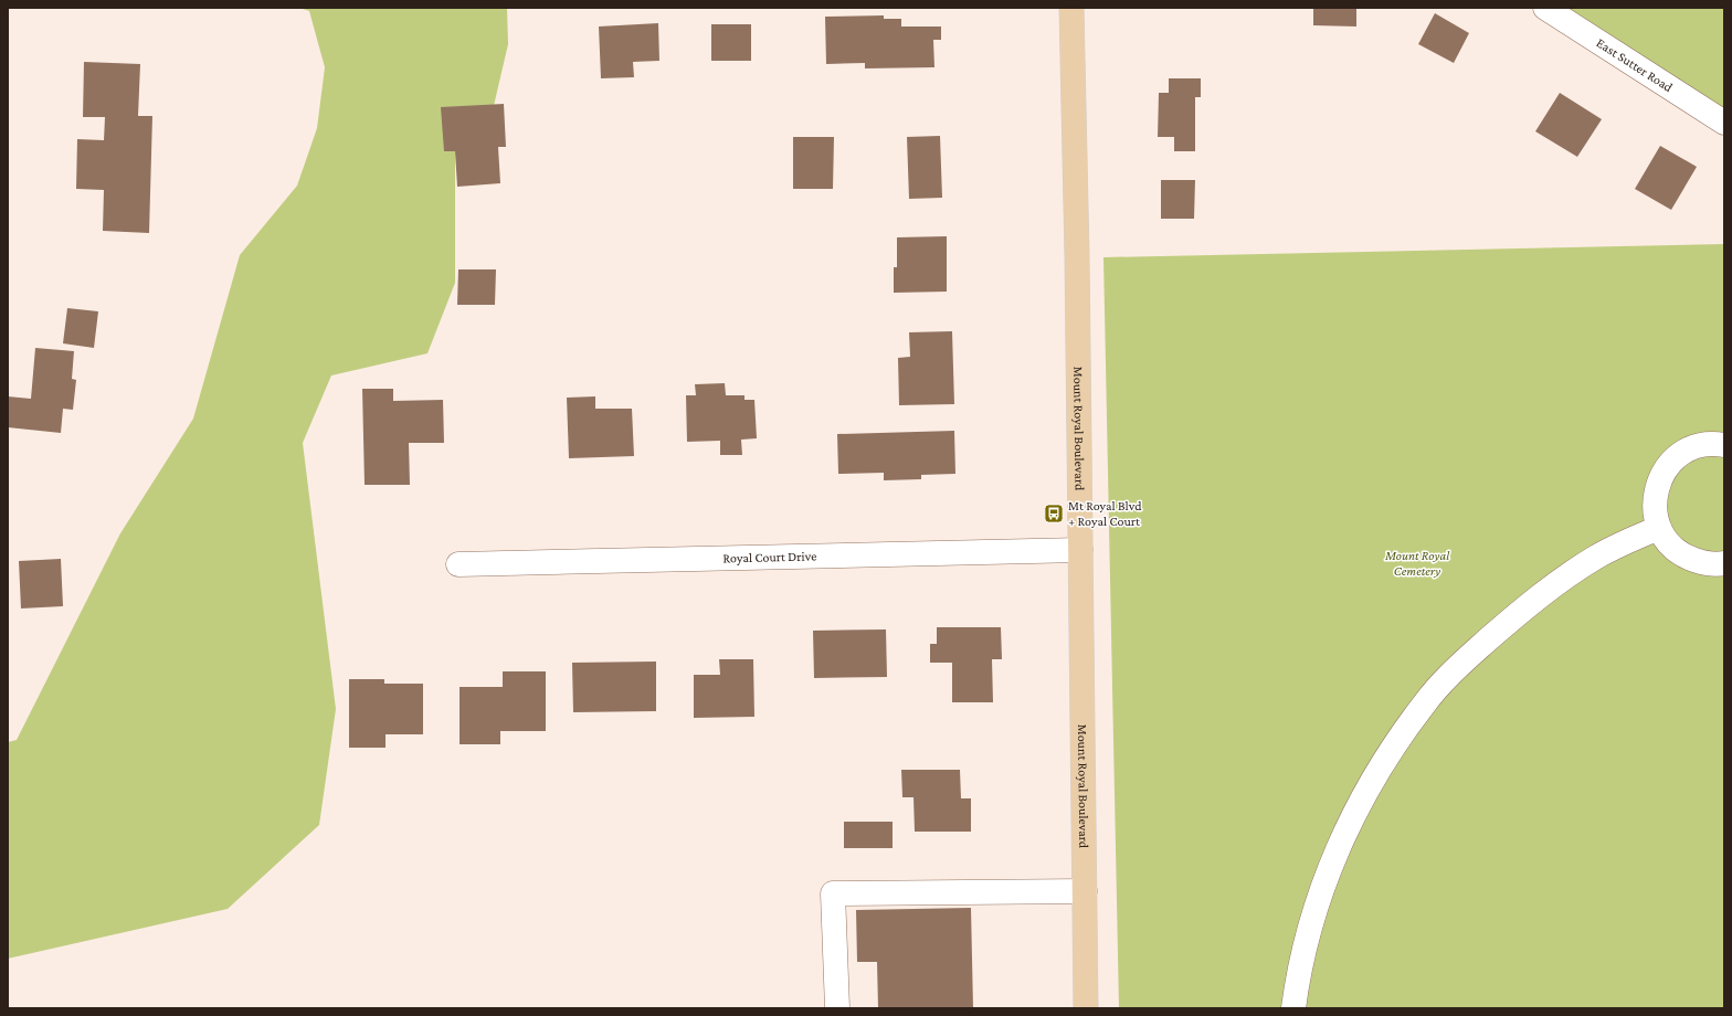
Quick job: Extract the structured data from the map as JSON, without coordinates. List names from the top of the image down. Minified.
{"streets":{"main road":["Mount Royal Boulevard"],"street":["East Sutter Road","Royal Court Drive"]},"crossings":[["Mount Royal Boulevard","Royal Court Drive"]],"parks":["Mount Royal Cemetery"],"places":{"bus stop":["Mt Royal Blvd + Royal Court"]}}
